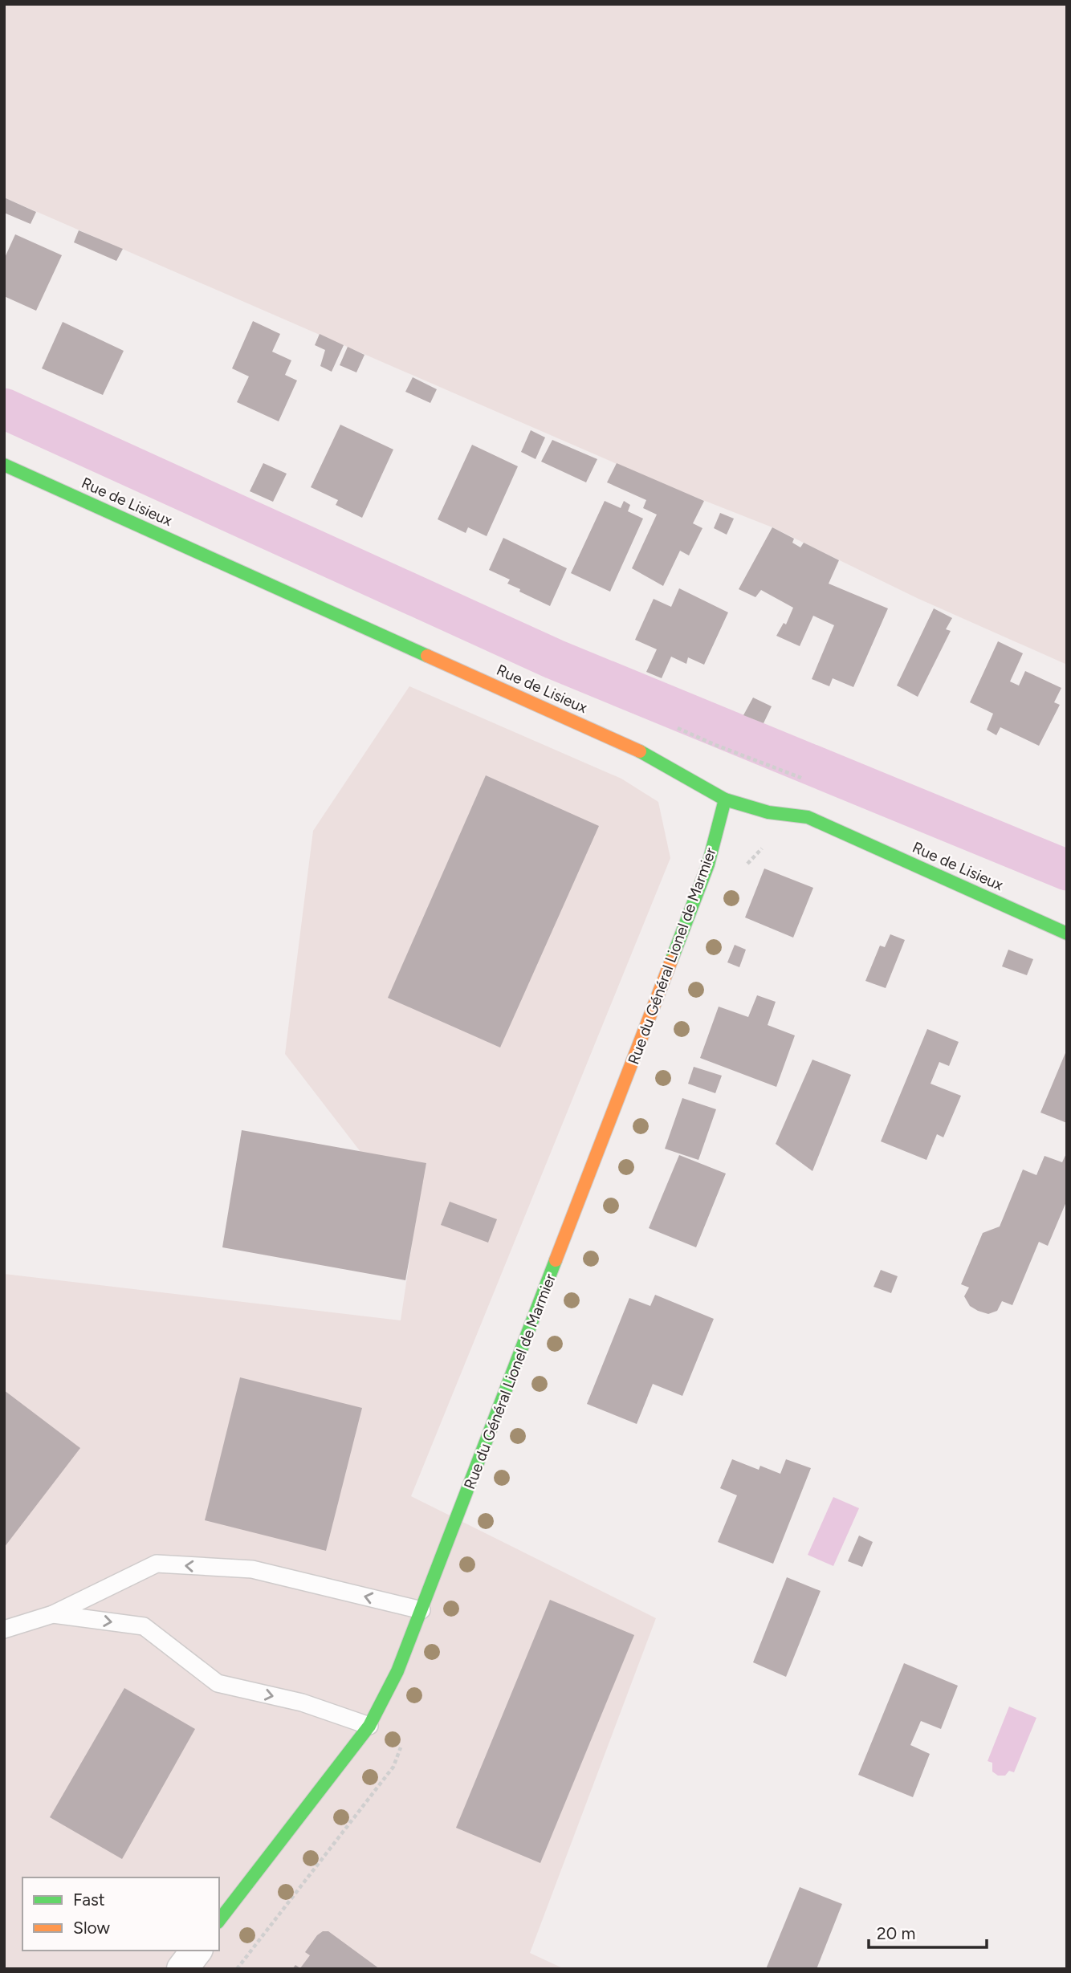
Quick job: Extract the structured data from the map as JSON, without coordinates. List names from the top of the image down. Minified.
{"streets":{"street":["Rue de Lisieux","Rue du Général Lionel de Marmier"]},"crossings":[["Rue de Lisieux","Rue du Général Lionel de Marmier"]],"legend":["Fast","Slow"],"scale_bar":"20 m"}
